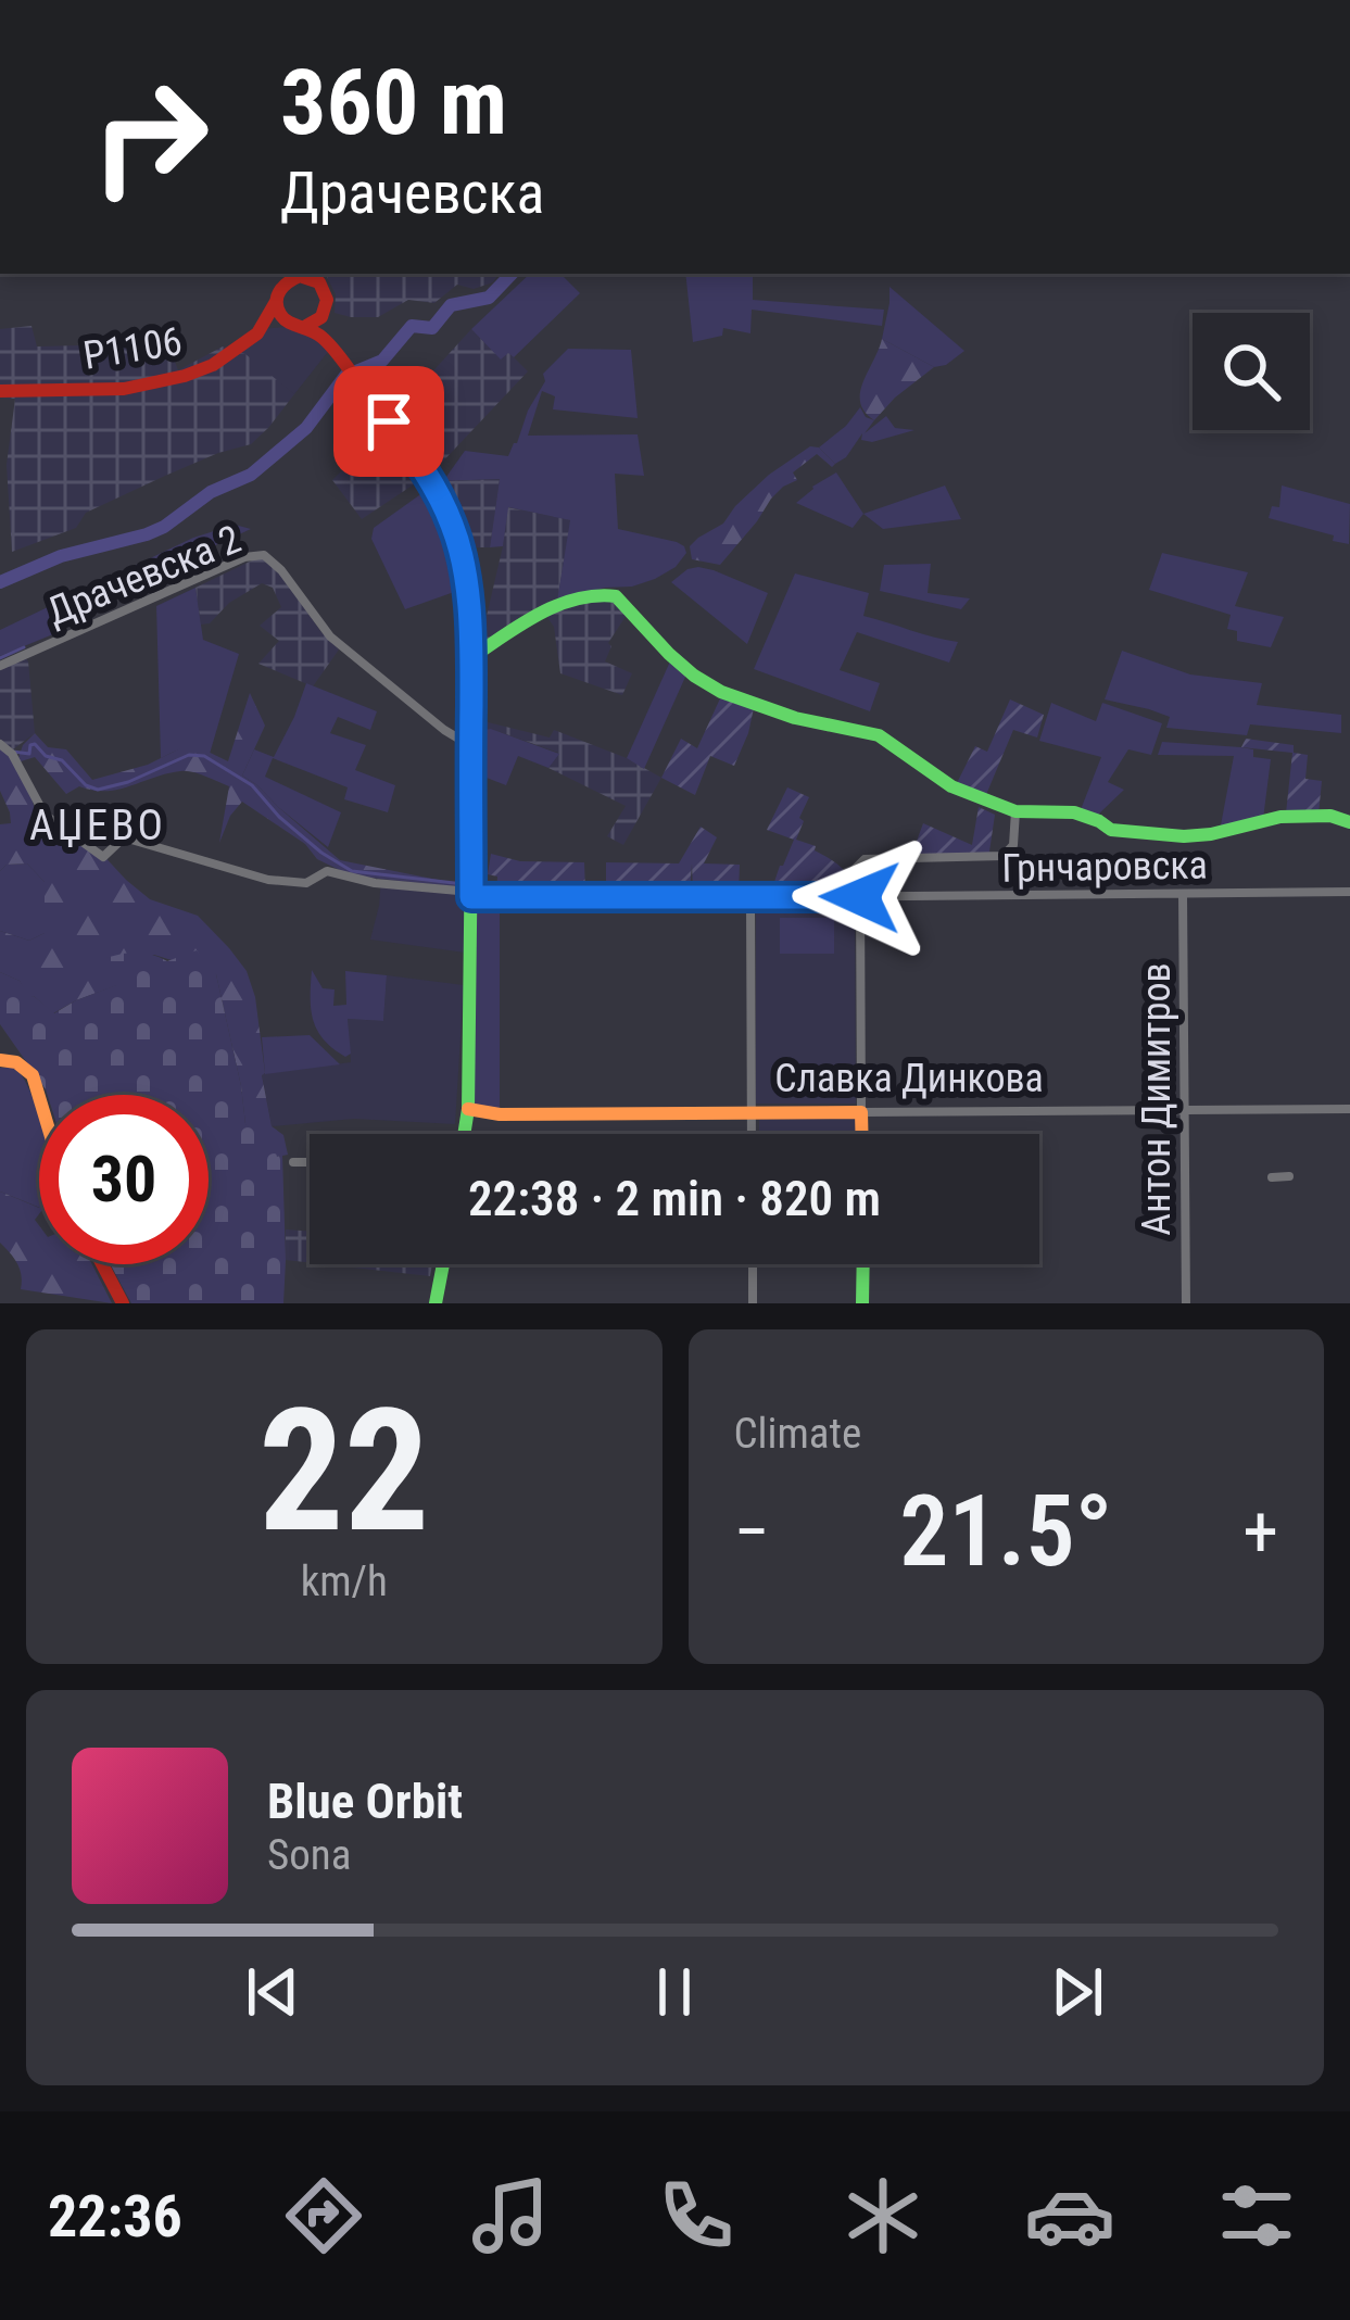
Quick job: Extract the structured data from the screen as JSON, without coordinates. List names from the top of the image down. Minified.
{"streets":{"street":["P1106","Драчевска 2","Грнчаровска","Славка Динкова","Антон Димитров"]},"crossings":[["Грнчаровска","Антон Димитров"],["Славка Динкова","Антон Димитров"]],"districts":["АЏЕВО"],"page":{"turn":["360 m","Драчевска"],"limit":"30","trip":"22:38 · 2 min · 820 m","tile":[["22","km/h"],"Climate"],"heat":["−","21.5°","+"],"song":["Blue Orbit","Sona"],"tabs":"22:36"}}
